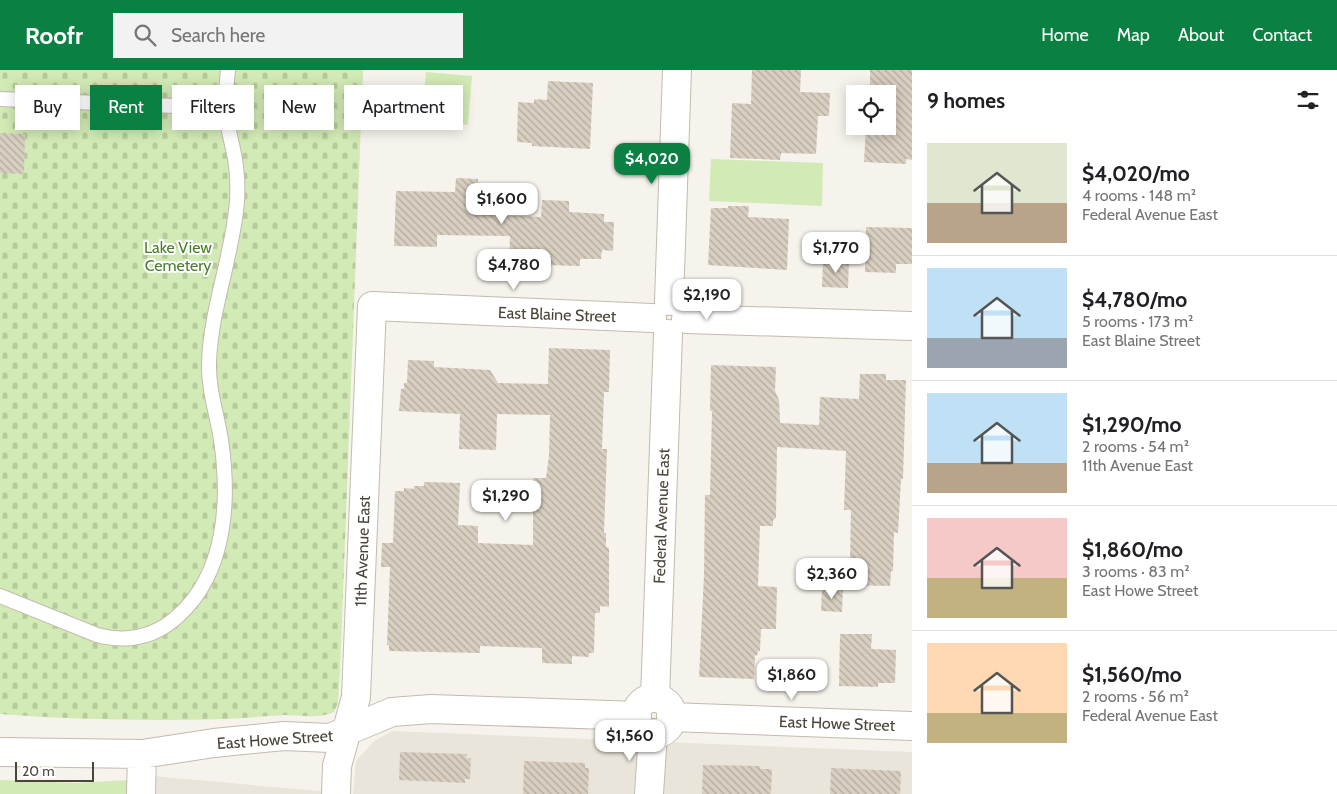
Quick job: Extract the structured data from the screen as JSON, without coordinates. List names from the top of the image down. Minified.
{"streets":{"street":["East Blaine Street","Federal Avenue East","11th Avenue East","East Howe Street"]},"crossings":[["East Blaine Street","Federal Avenue East"],["East Blaine Street","11th Avenue East"],["Federal Avenue East","East Howe Street"],["11th Avenue East","East Howe Street"]],"parks":["Lake View Cemetery"],"scale_bar":"20 m","page":{"header":"Roofr","search":"Search here","nav":["Home","Map","About","Contact"],"heading":"9 homes","chip":["Buy","Rent","Filters","New","Apartment"],"list":[{"name":"$4,020/mo","note":"4 rooms · 148 m² · Federal Avenue East"},{"name":"$4,780/mo","note":"5 rooms · 173 m² · East Blaine Street"},{"name":"$1,290/mo","note":"2 rooms · 54 m² · 11th Avenue East"},{"name":"$1,860/mo","note":"3 rooms · 83 m² · East Howe Street"},{"name":"$1,560/mo","note":"2 rooms · 56 m² · Federal Avenue East"}],"price":["$4,020","$1,600","$1,770","$4,780","$2,190","$1,290","$2,360","$1,860","$1,560"],"scale":"20 m"}}
